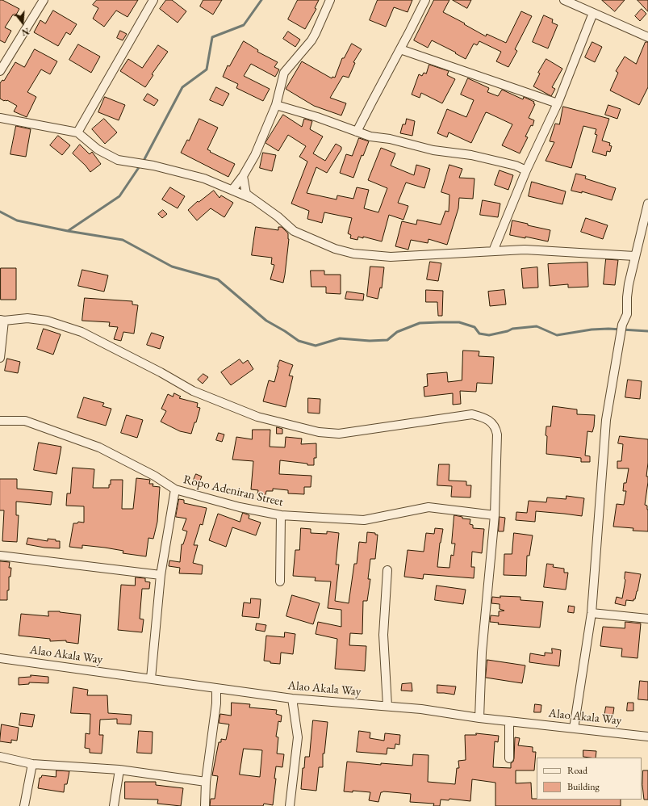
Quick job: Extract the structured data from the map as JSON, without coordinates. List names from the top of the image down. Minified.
{"streets":{"street":["Ropo Adeniran Street","Alao Akala Way"]},"legend":["Road","Building"],"north":"bottom"}
